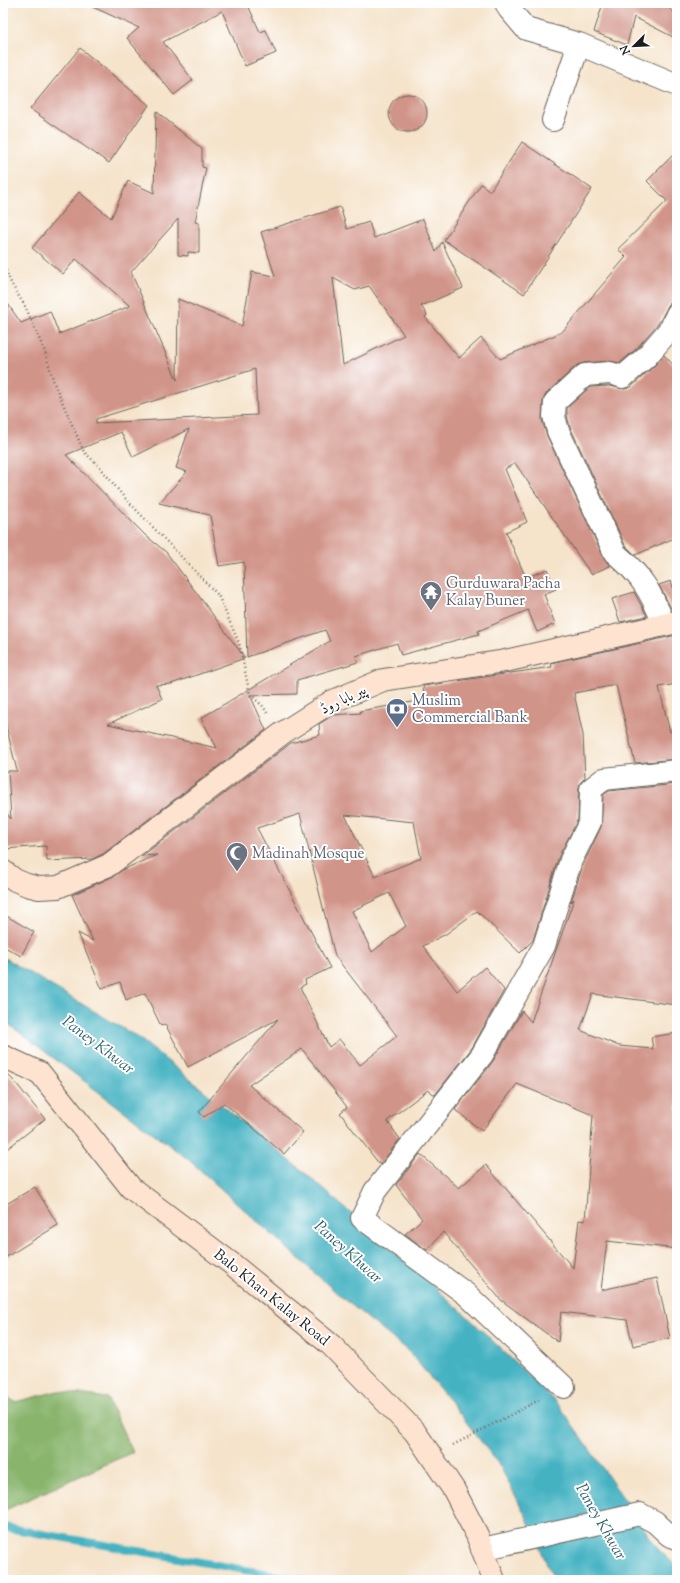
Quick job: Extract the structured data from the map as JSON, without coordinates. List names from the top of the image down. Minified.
{"streets":{"main road":["پیر بابا روڈ","Balo Khan Kalay Road"]},"water":["Paney Khwar"],"places":{"temple":["Gurduwara Pacha Kalay Buner"],"bank":["Muslim Commercial Bank"],"mosque":["Madinah Mosque"]},"north":"bottom left"}
